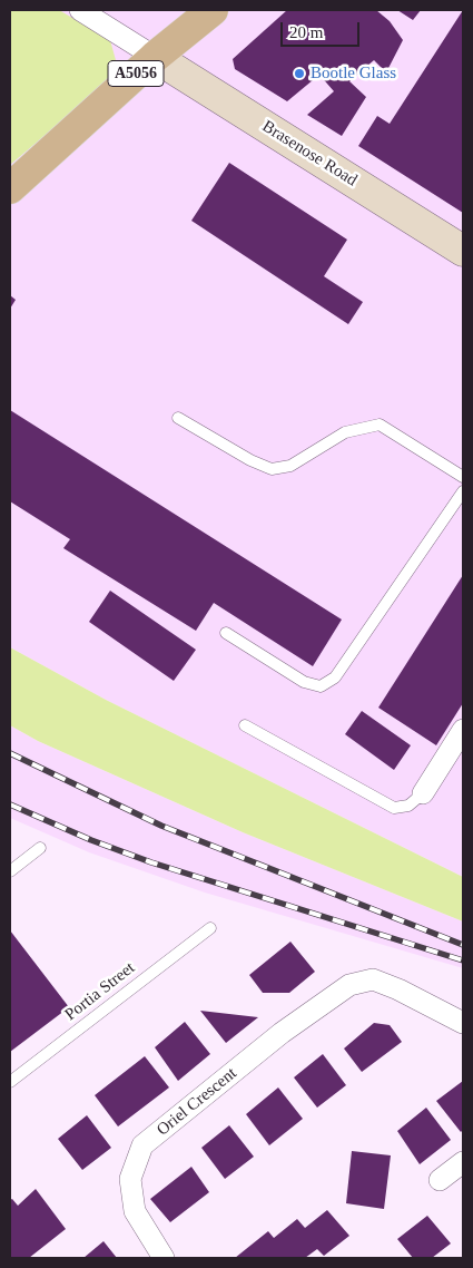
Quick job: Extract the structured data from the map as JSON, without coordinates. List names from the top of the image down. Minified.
{"streets":{"main road":["A5056","Brasenose Road"],"street":["Oriel Crescent"],"lane":["Portia Street"]},"crossings":[["A5056","Brasenose Road"]],"places":["Bootle Glass"],"scale_bar":"20 m"}
